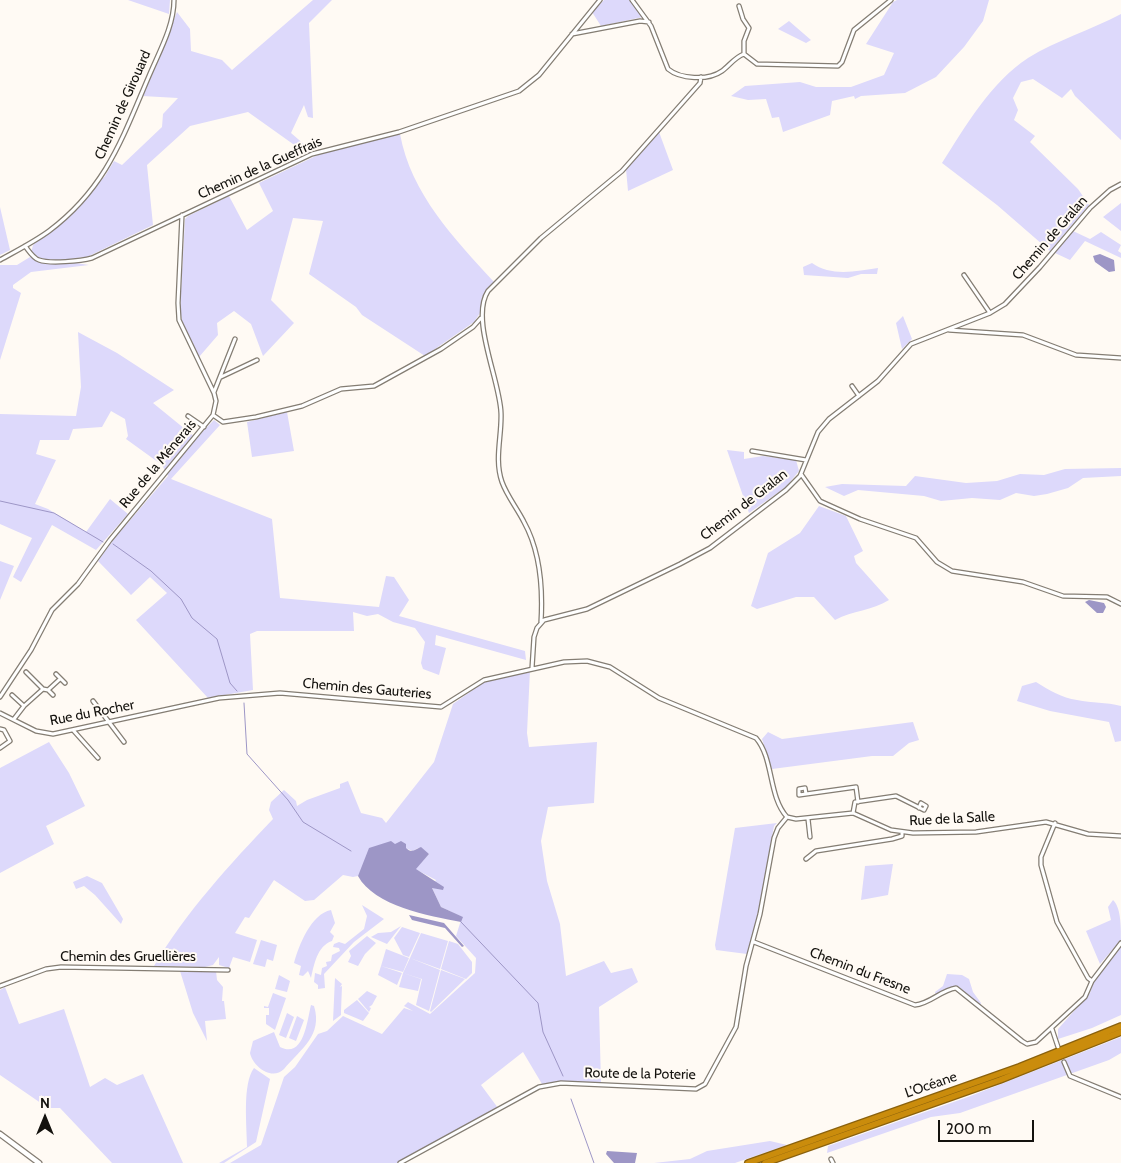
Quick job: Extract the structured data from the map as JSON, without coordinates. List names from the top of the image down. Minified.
{"streets":{"highway":["L’Océane"],"street":["Chemin de Girouard","Chemin de la Gueffrais","Chemin de Gralan","Rue de la Ménerais","Chemin des Gauteries","Rue du Rocher","Rue de la Salle","Chemin des Gruellières","Chemin du Fresne","Route de la Poterie"]},"crossings":[["Chemin de Girouard","Chemin de la Gueffrais"],["Chemin de la Gueffrais","Rue de la Ménerais"],["Chemin des Gauteries","Rue du Rocher"],["Chemin des Gauteries","Route de la Poterie"],["Chemin du Fresne","Route de la Poterie"]],"scale_bar":"200 m","north":"top"}
